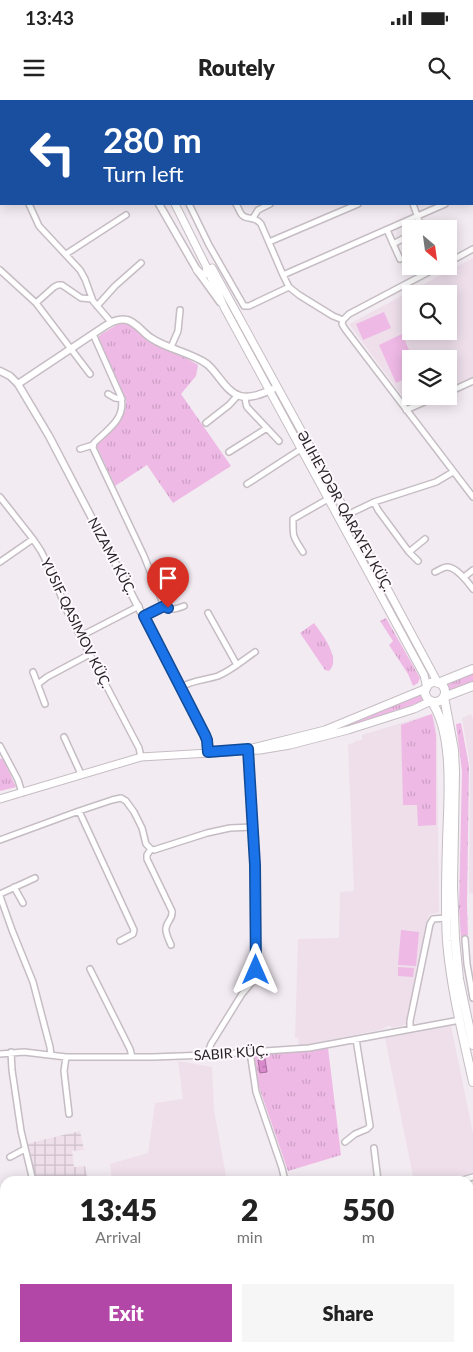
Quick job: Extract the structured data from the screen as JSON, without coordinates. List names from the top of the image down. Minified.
{"streets":{"main road":["ƏLIHEYDƏR QARAYEV KÜÇ."],"street":["NIZAMI KÜÇ.","SABIR KÜÇ."]},"north":"bottom right","page":{"status":"13:43","header":"Routely","turn":["280 m","Turn left"],"eta":["13:45","Arrival","2","min","550","m"],"buttons":["Exit","Share"]}}
